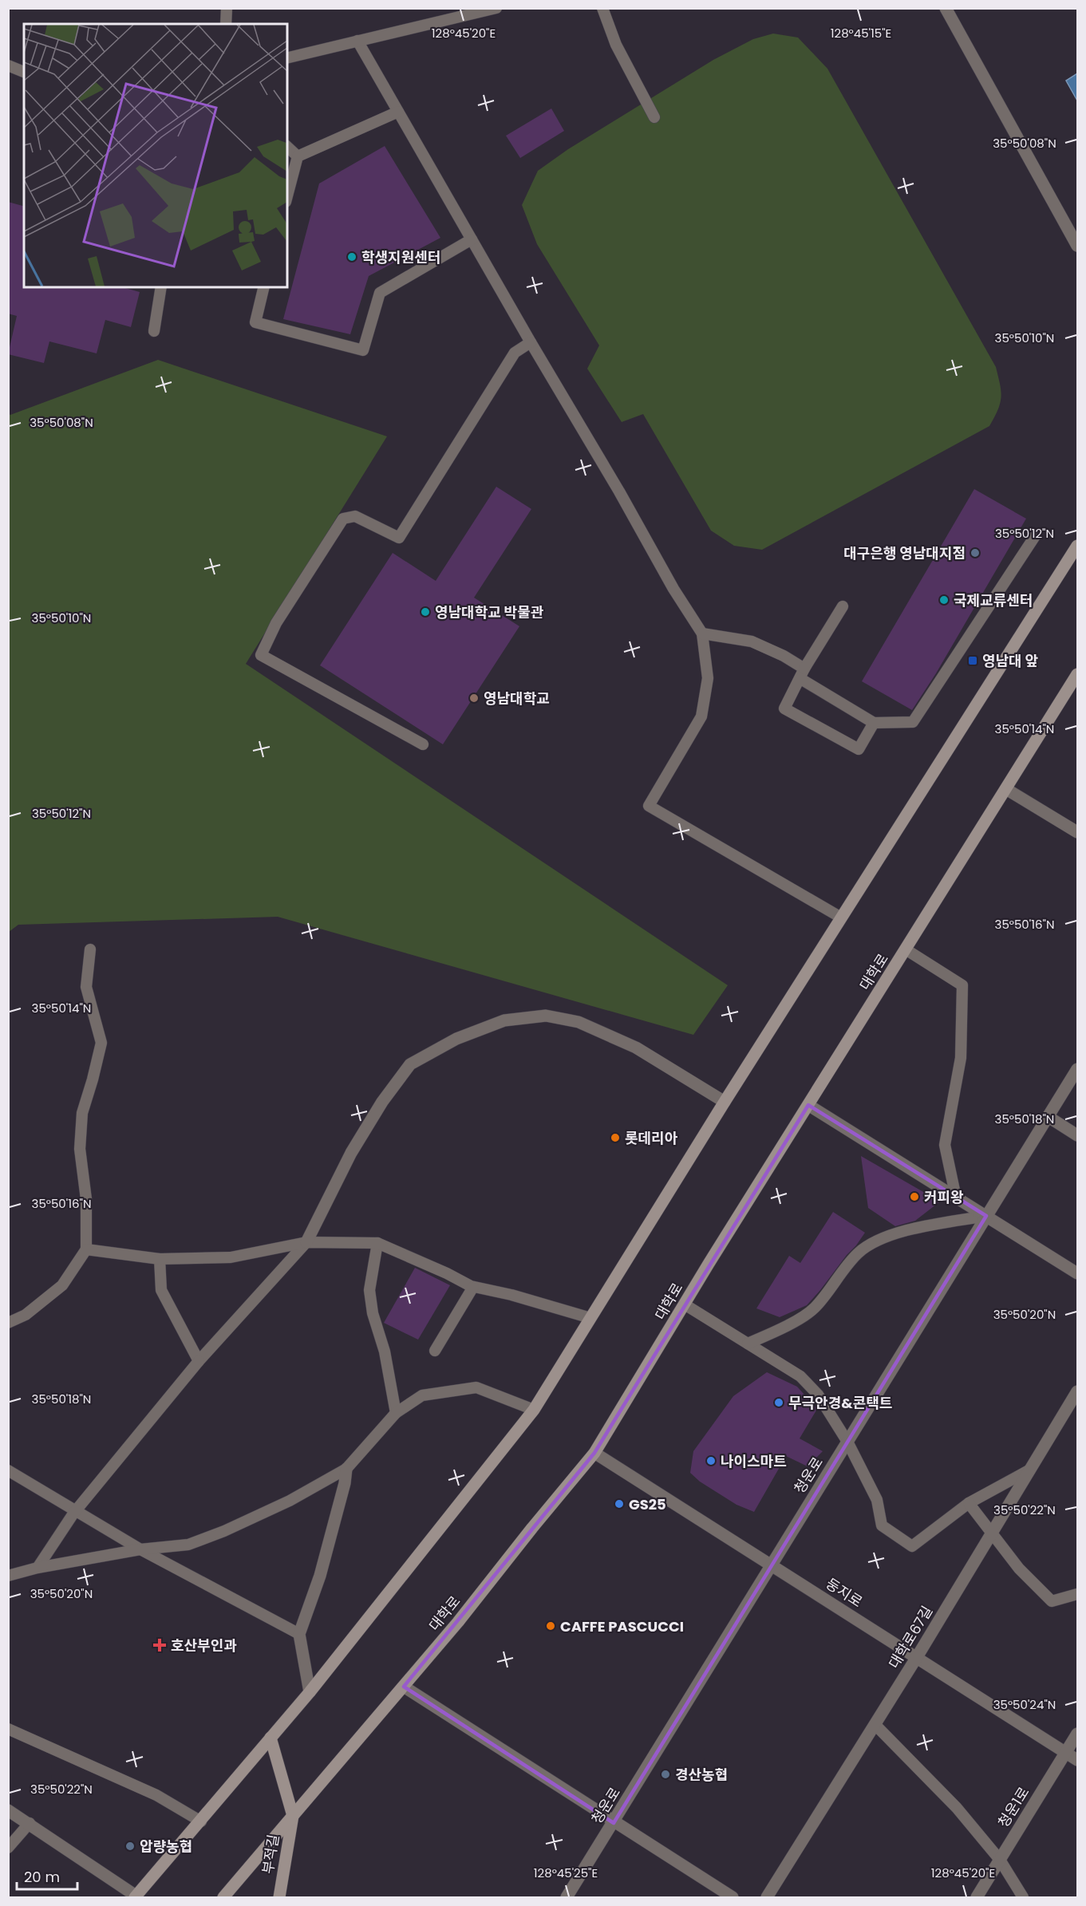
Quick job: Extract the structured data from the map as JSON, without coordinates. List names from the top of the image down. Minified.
{"streets":{"main road":["대학로","부적길"],"street":["청운로","둥지로","대학로67길","청운1로"]},"crossings":[["대학로","둥지로"],["대학로","부적길"],["청운로","둥지로"],["둥지로","대학로67길"],["둥지로","청운1로"]],"places":{"other":["학생지원센터","대구은행 영남대지점","국제교류센터","영남대학교 박물관","영남대학교","롯데리아","커피왕","무극안경&콘택트","나이스마트","GS25","CAFFE PASCUCCI","경산농협","압량농협"],"transit":["영남대 앞"],"health":["호산부인과"]},"scale_bar":"20 m","coordinates":["128°45'20\"E","128°45'15\"E","35°50'08\"N","35°50'10\"N","35°50'12\"N","35°50'14\"N","35°50'16\"N","35°50'18\"N","35°50'20\"N","35°50'22\"N","35°50'24\"N","128°45'25\"E"]}
